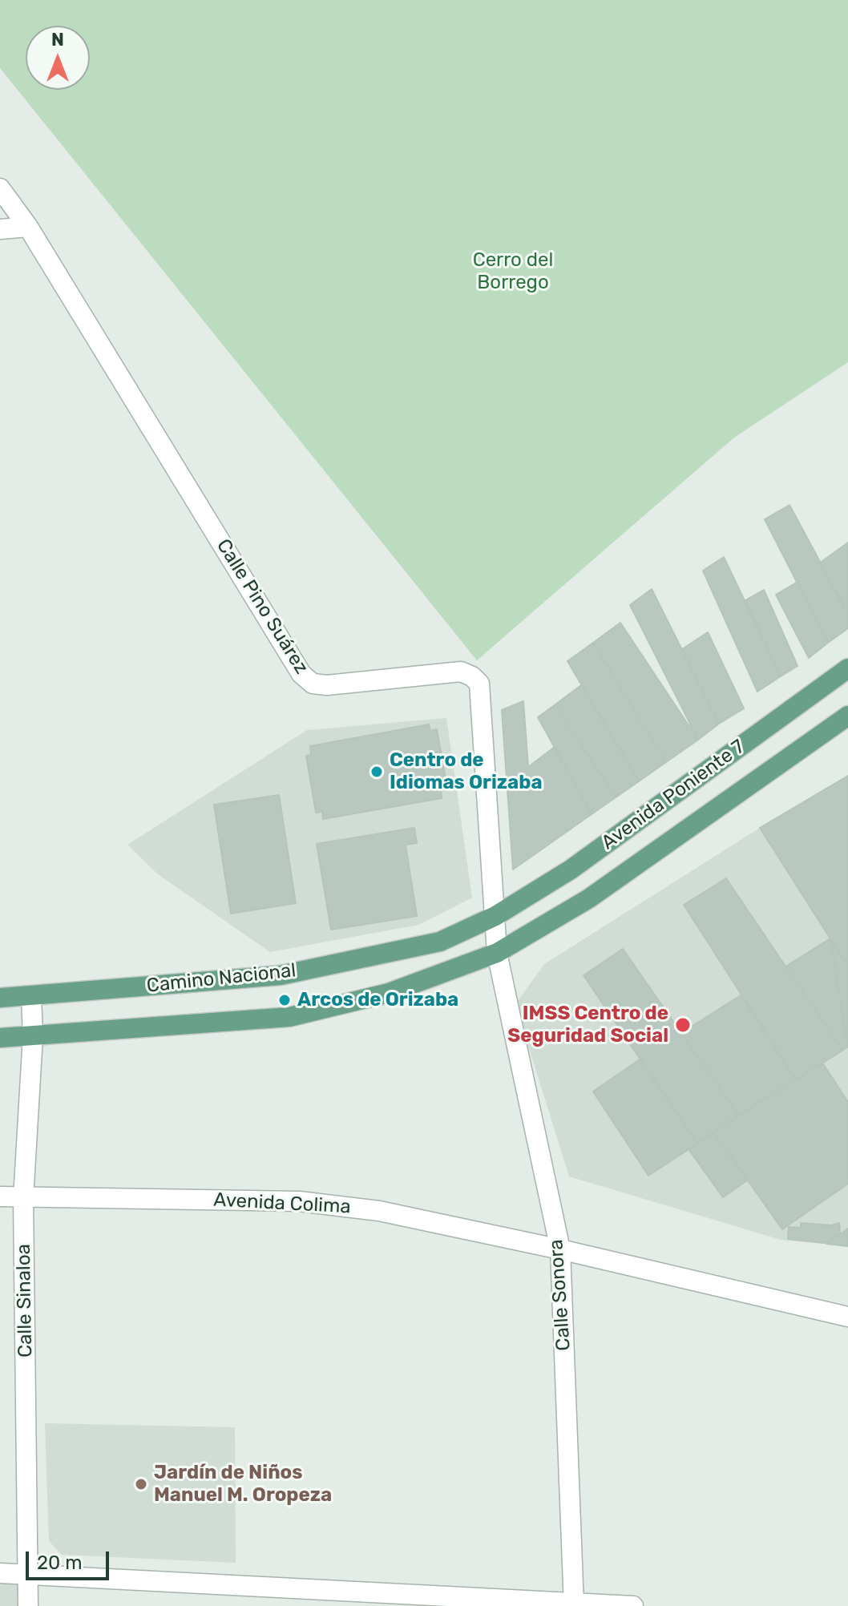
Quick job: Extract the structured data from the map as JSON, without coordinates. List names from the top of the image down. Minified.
{"streets":{"main road":["Avenida Poniente 7","Camino Nacional"],"street":["Calle Pino Suárez","Avenida Colima","Calle Sonora","Calle Sinaloa"]},"crossings":[["Calle Pino Suárez","Avenida Poniente 7"],["Calle Pino Suárez","Calle Sonora"],["Avenida Poniente 7","Camino Nacional"],["Avenida Poniente 7","Calle Sonora"],["Avenida Poniente 7","Calle Sinaloa"],["Camino Nacional","Calle Sinaloa"],["Avenida Colima","Calle Sonora"],["Avenida Colima","Calle Sinaloa"]],"parks":["Cerro del Borrego"],"places":["Centro de Idiomas Orizaba","Arcos de Orizaba","IMSS Centro de Seguridad Social","Jardín de Niños Manuel M. Oropeza"],"scale_bar":"20 m","north":"top"}
